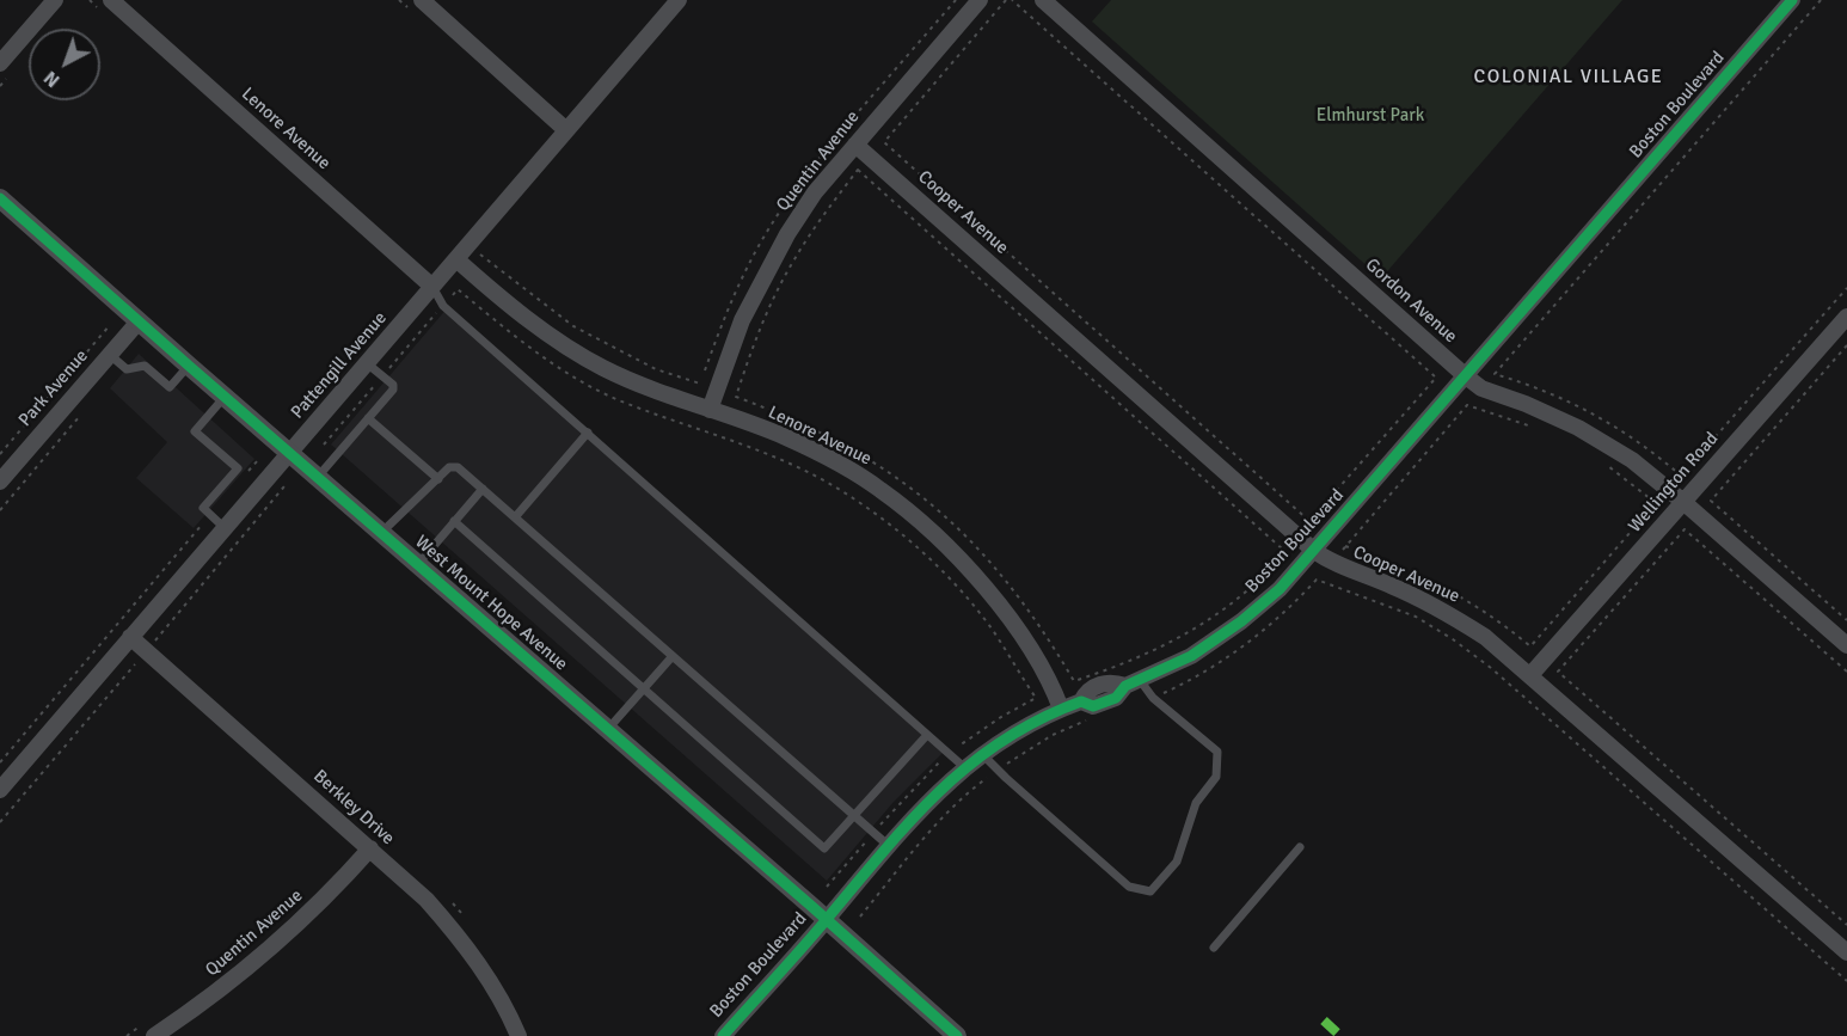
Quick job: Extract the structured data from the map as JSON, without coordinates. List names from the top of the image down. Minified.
{"streets":{"street":["Boston Boulevard","Lenore Avenue","Quentin Avenue","Cooper Avenue","Gordon Avenue","Pattengill Avenue","Park Avenue","Wellington Road","West Mount Hope Avenue","Berkley Drive"]},"crossings":[["Boston Boulevard","Lenore Avenue"],["Boston Boulevard","Cooper Avenue"],["Boston Boulevard","Gordon Avenue"],["Boston Boulevard","West Mount Hope Avenue"],["Lenore Avenue","Quentin Avenue"],["Lenore Avenue","Pattengill Avenue"],["Quentin Avenue","Cooper Avenue"],["Quentin Avenue","Berkley Drive"],["Cooper Avenue","Wellington Road"],["Gordon Avenue","Wellington Road"],["Pattengill Avenue","West Mount Hope Avenue"],["Pattengill Avenue","Berkley Drive"],["Park Avenue","West Mount Hope Avenue"]],"districts":["COLONIAL VILLAGE"],"parks":["Elmhurst Park"],"north":"bottom left"}
